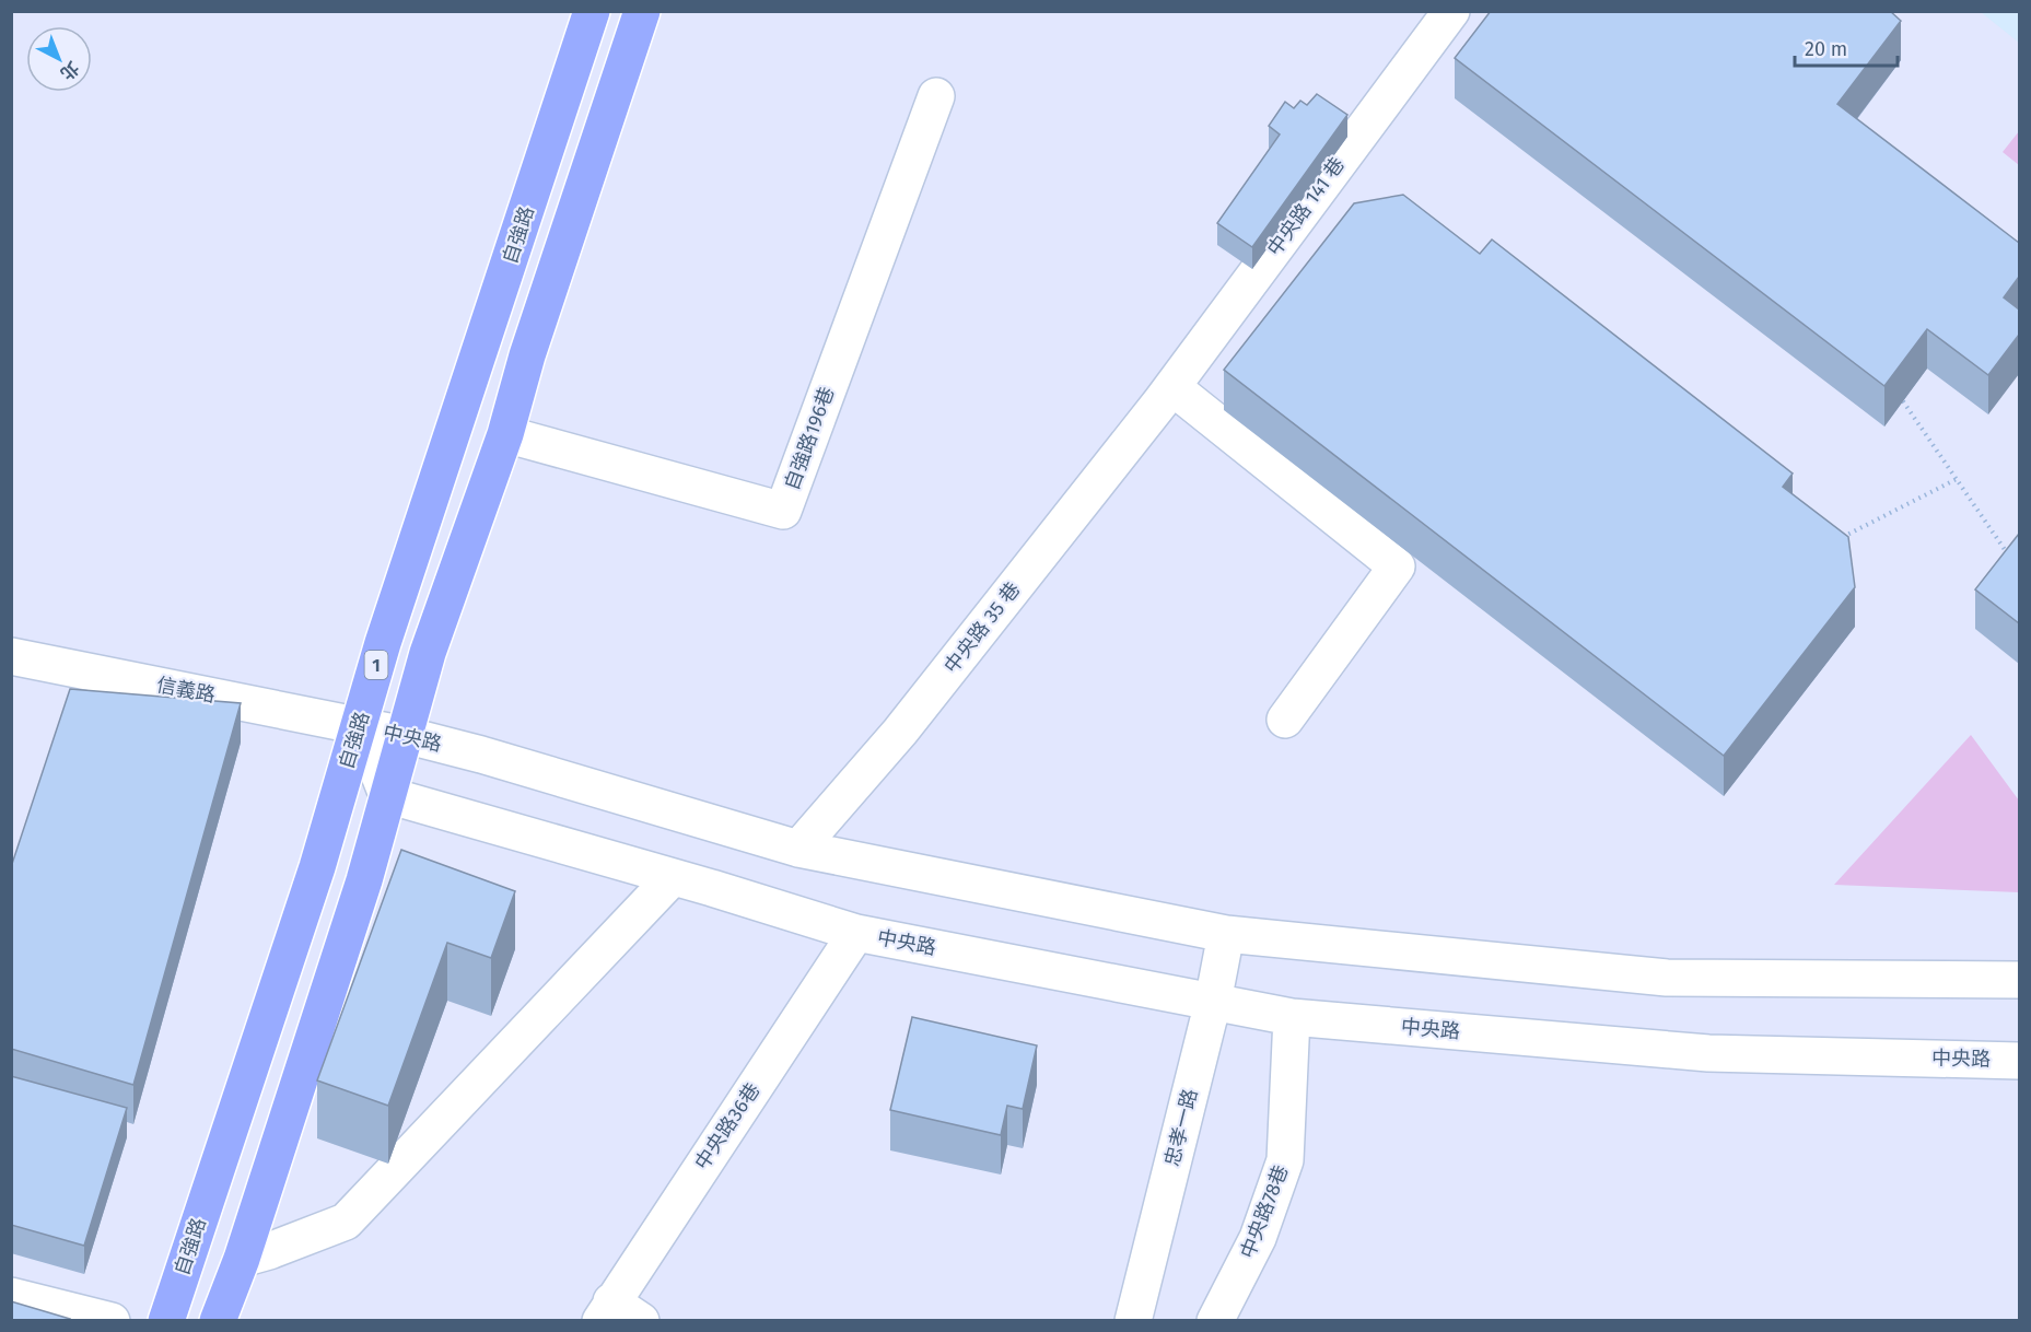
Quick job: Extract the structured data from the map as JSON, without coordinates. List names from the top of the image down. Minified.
{"streets":{"main road":["自強路","1"],"street":["中央路 141 巷","自強路196巷","中央路 35 巷","信義路","中央路","中央路36巷","忠孝一路","中央路78巷"]},"crossings":[["中央路 141 巷","中央路 35 巷"],["自強路","信義路"],["自強路","中央路"],["中央路 35 巷","中央路"],["信義路","中央路"],["中央路","中央路36巷"],["中央路","忠孝一路"],["中央路","中央路78巷"]],"scale_bar":"20 m","north":"bottom right"}
